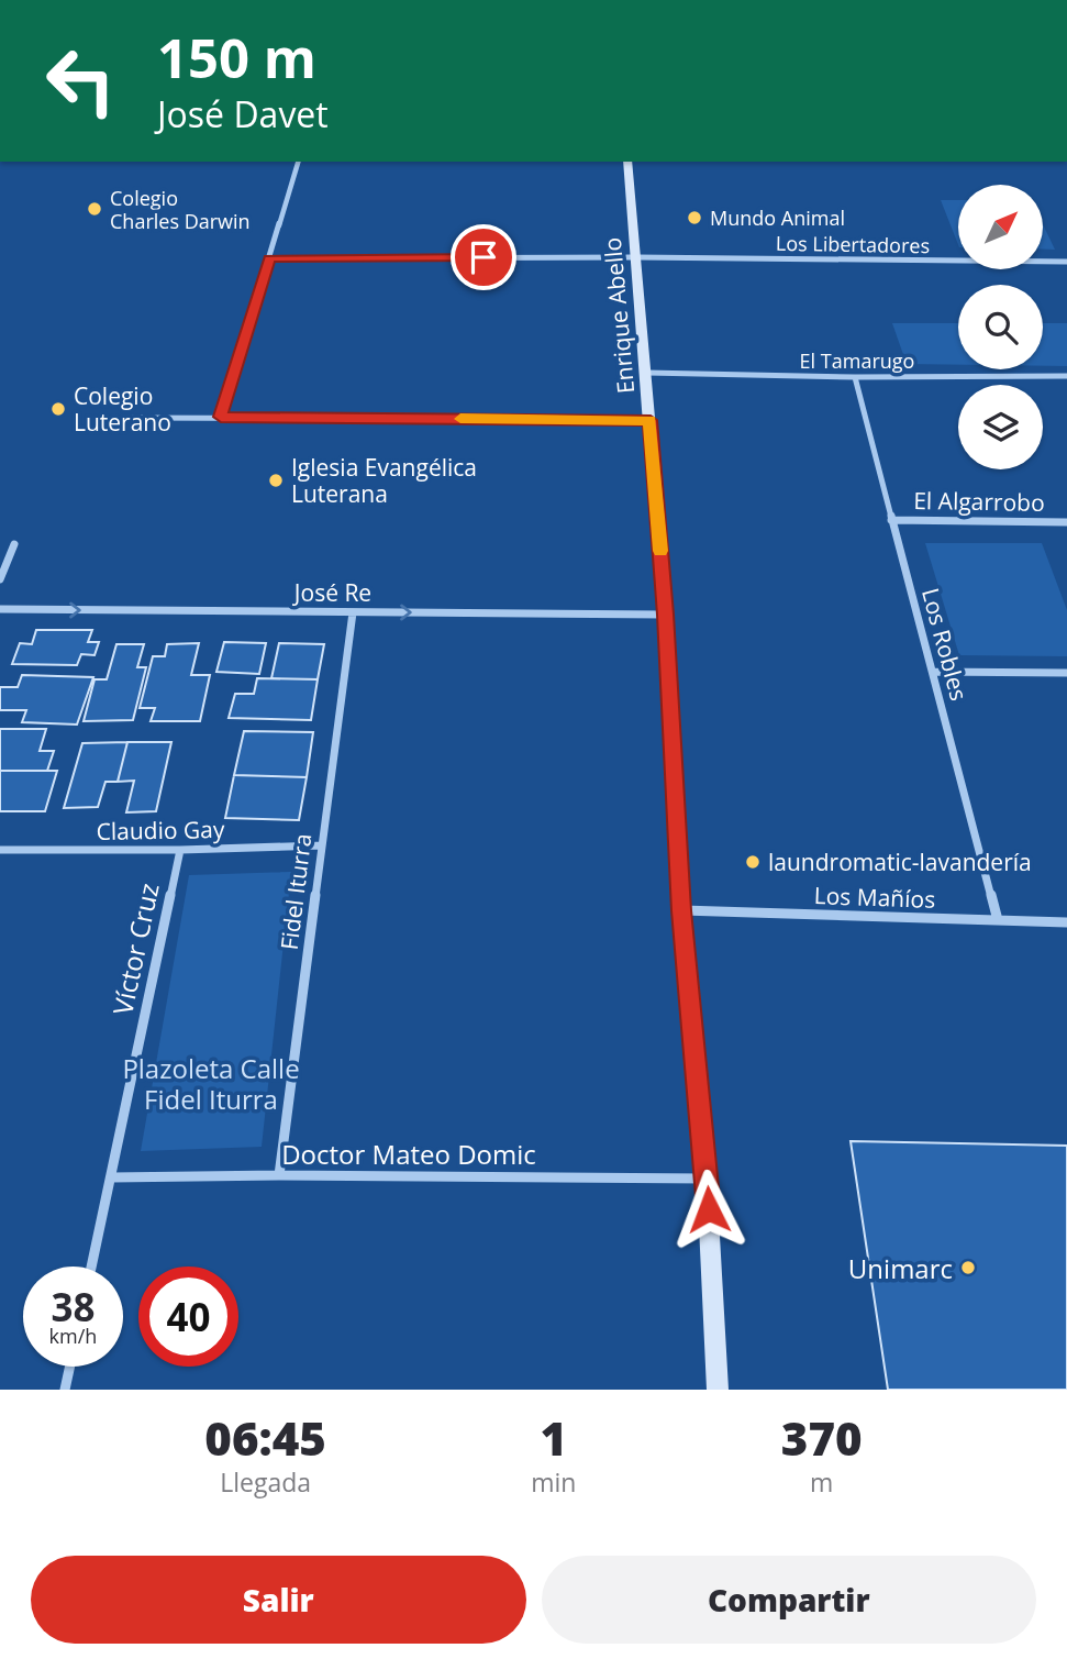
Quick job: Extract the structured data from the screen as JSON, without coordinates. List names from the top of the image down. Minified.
{"streets":{"street":["Los Libertadores","Enrique Abello","El Tamarugo","El Algarrobo","José Re","Los Robles","Claudio Gay","Fidel Iturra","Los Mañíos","Víctor Cruz","Doctor Mateo Domic"]},"crossings":[["Los Libertadores","Enrique Abello"],["Enrique Abello","El Tamarugo"],["Enrique Abello","José Re"],["Enrique Abello","Los Mañíos"],["Enrique Abello","Doctor Mateo Domic"],["El Tamarugo","Los Robles"],["El Algarrobo","Los Robles"],["José Re","Fidel Iturra"],["Los Robles","Los Mañíos"],["Claudio Gay","Fidel Iturra"],["Claudio Gay","Víctor Cruz"],["Fidel Iturra","Doctor Mateo Domic"],["Víctor Cruz","Doctor Mateo Domic"]],"one_way":["José Re"],"parks":["Plazoleta Calle Fidel Iturra"],"places":["Colegio Charles Darwin","Mundo Animal","Colegio Luterano","Iglesia Evangélica Luterana","laundromatic-lavandería","Unimarc"],"north":"top right","page":{"turn":["150 m","José Davet"],"speed":"38 km/h","limit":"40","eta":["06:45","Llegada","1","min","370","m"],"buttons":["Salir","Compartir"]}}
